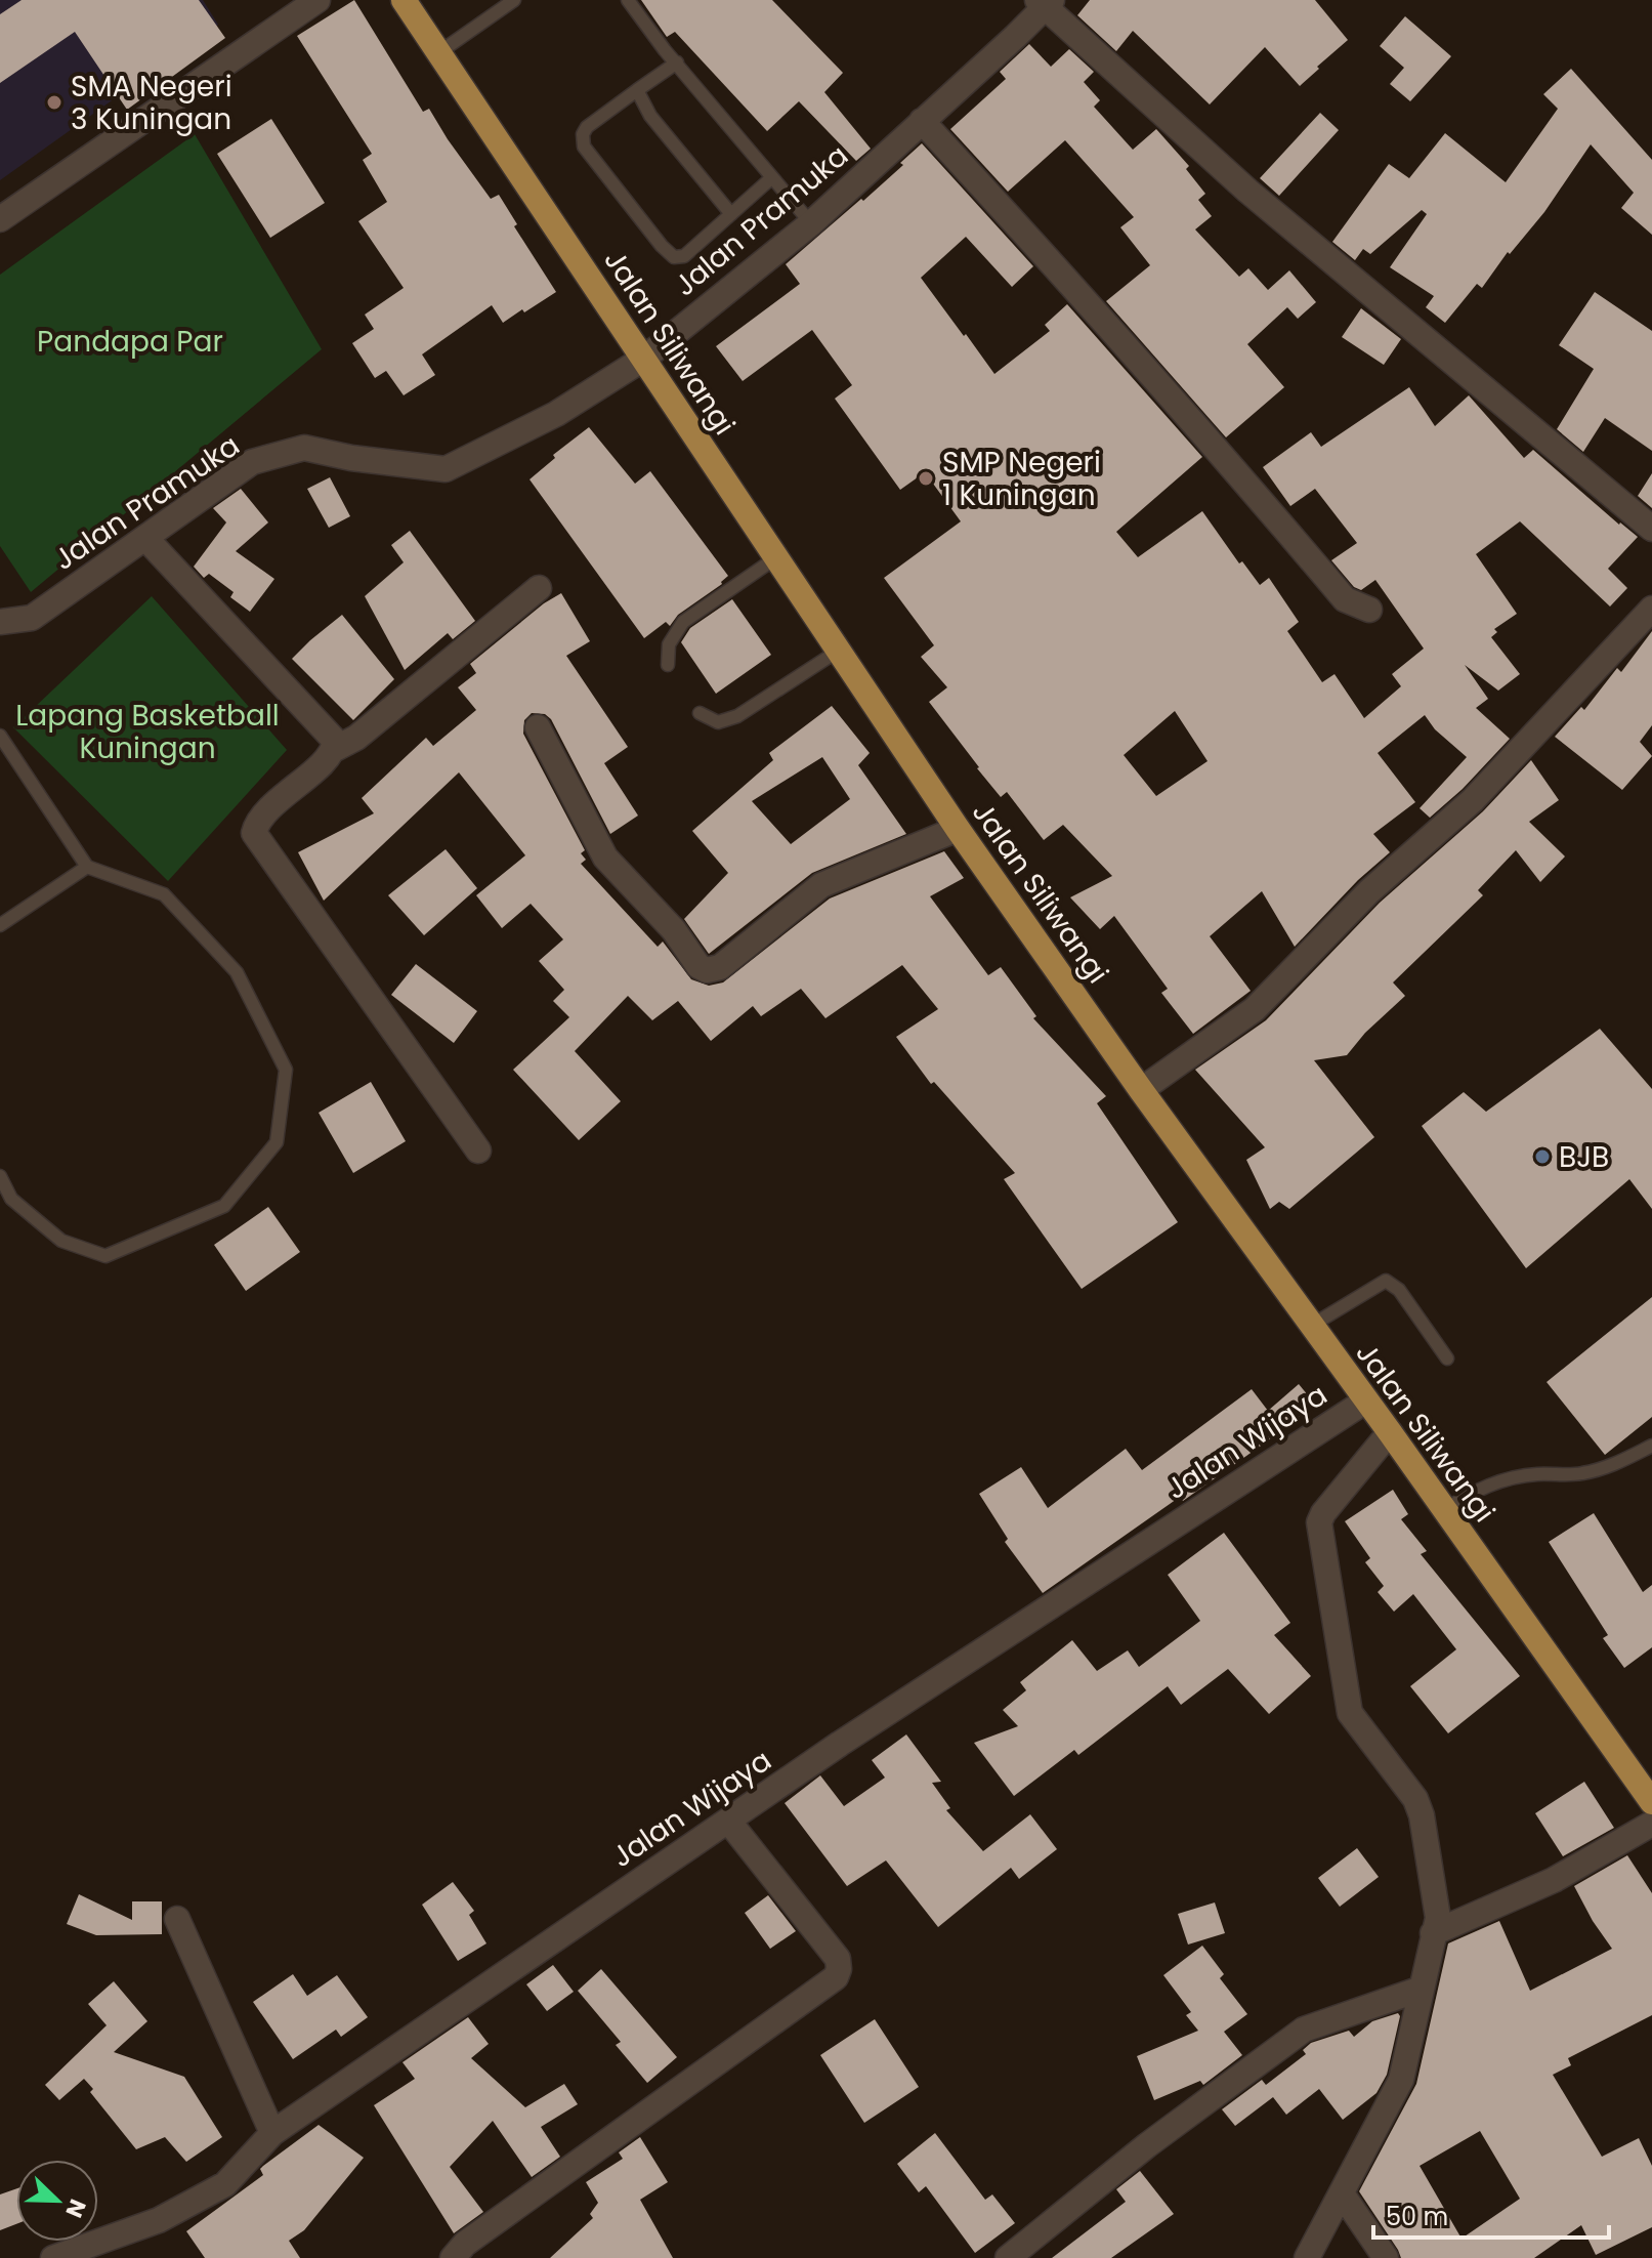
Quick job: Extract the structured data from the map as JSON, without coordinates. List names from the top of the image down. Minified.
{"streets":{"main road":["Jalan Siliwangi"],"street":["Jalan Pramuka","Jalan Wijaya"]},"crossings":[["Jalan Pramuka","Jalan Siliwangi"],["Jalan Siliwangi","Jalan Wijaya"]],"parks":["Pandapa Par","Lapang Basketball Kuningan"],"places":["SMA Negeri 3 Kuningan","SMP Negeri 1 Kuningan","BJB"],"scale_bar":"50 m","north":"bottom right"}
